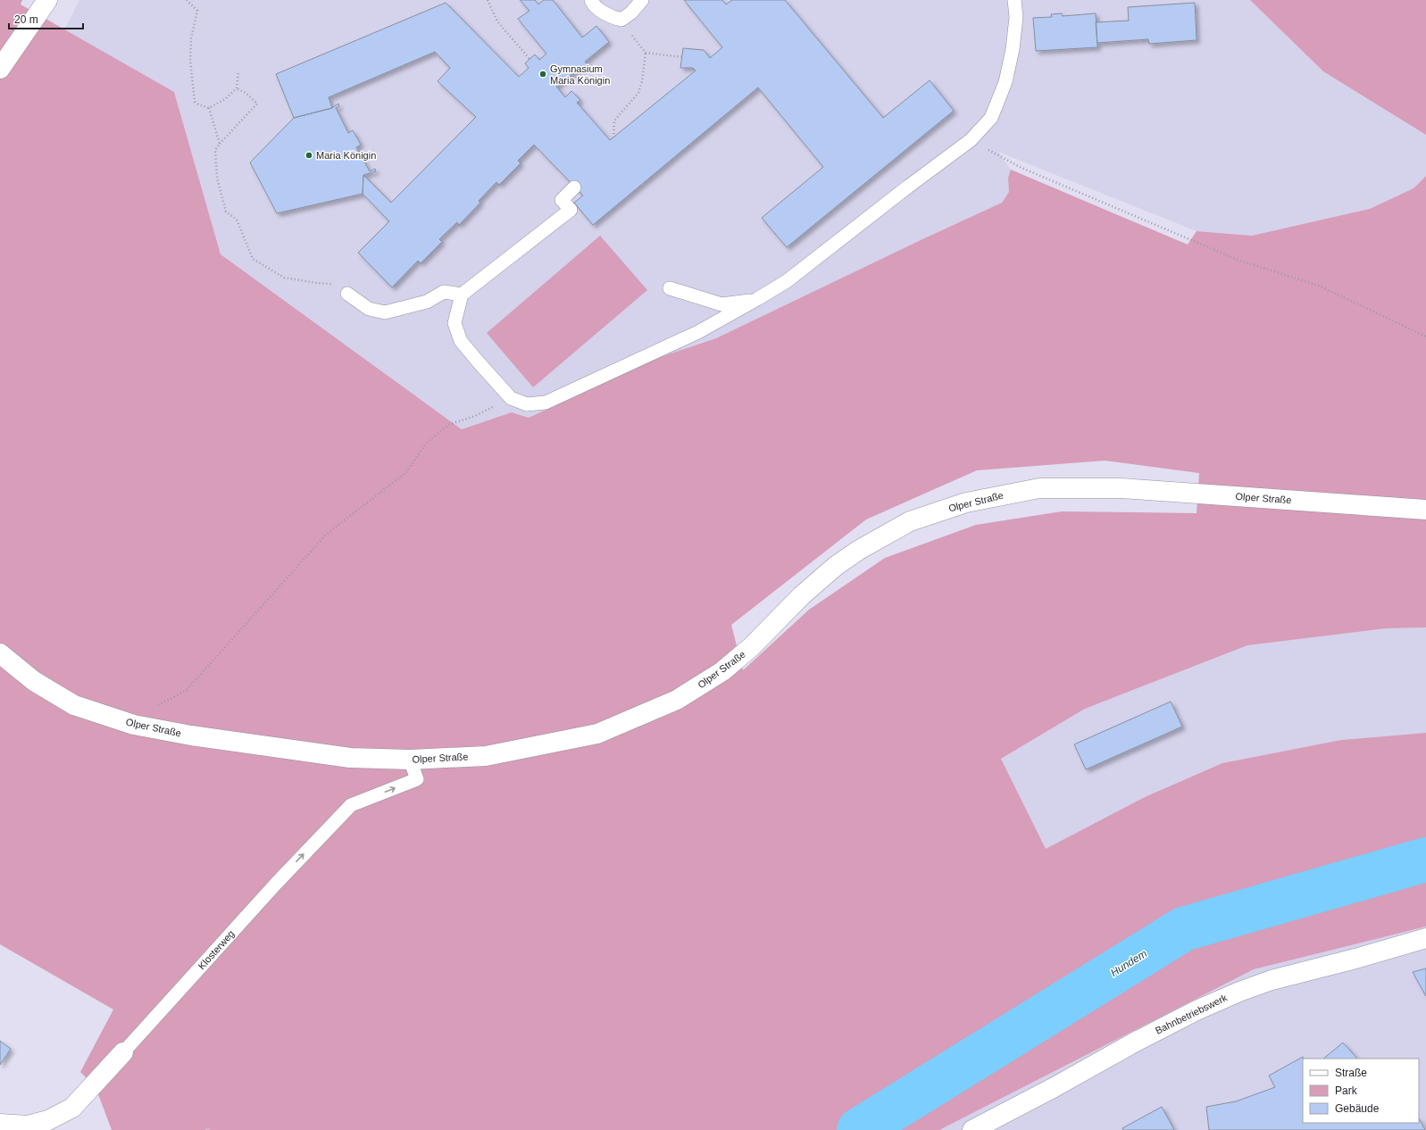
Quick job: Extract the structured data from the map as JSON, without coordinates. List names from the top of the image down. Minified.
{"streets":{"main road":["Olper Straße","Klosterweg","Bahnbetriebswerk"]},"crossings":[["Olper Straße","Klosterweg"]],"one_way":["Klosterweg"],"water":["Hundem"],"places":["Gymnasium Maria Königin","Maria Königin"],"legend":["Straße","Park","Gebäude"],"scale_bar":"20 m"}
